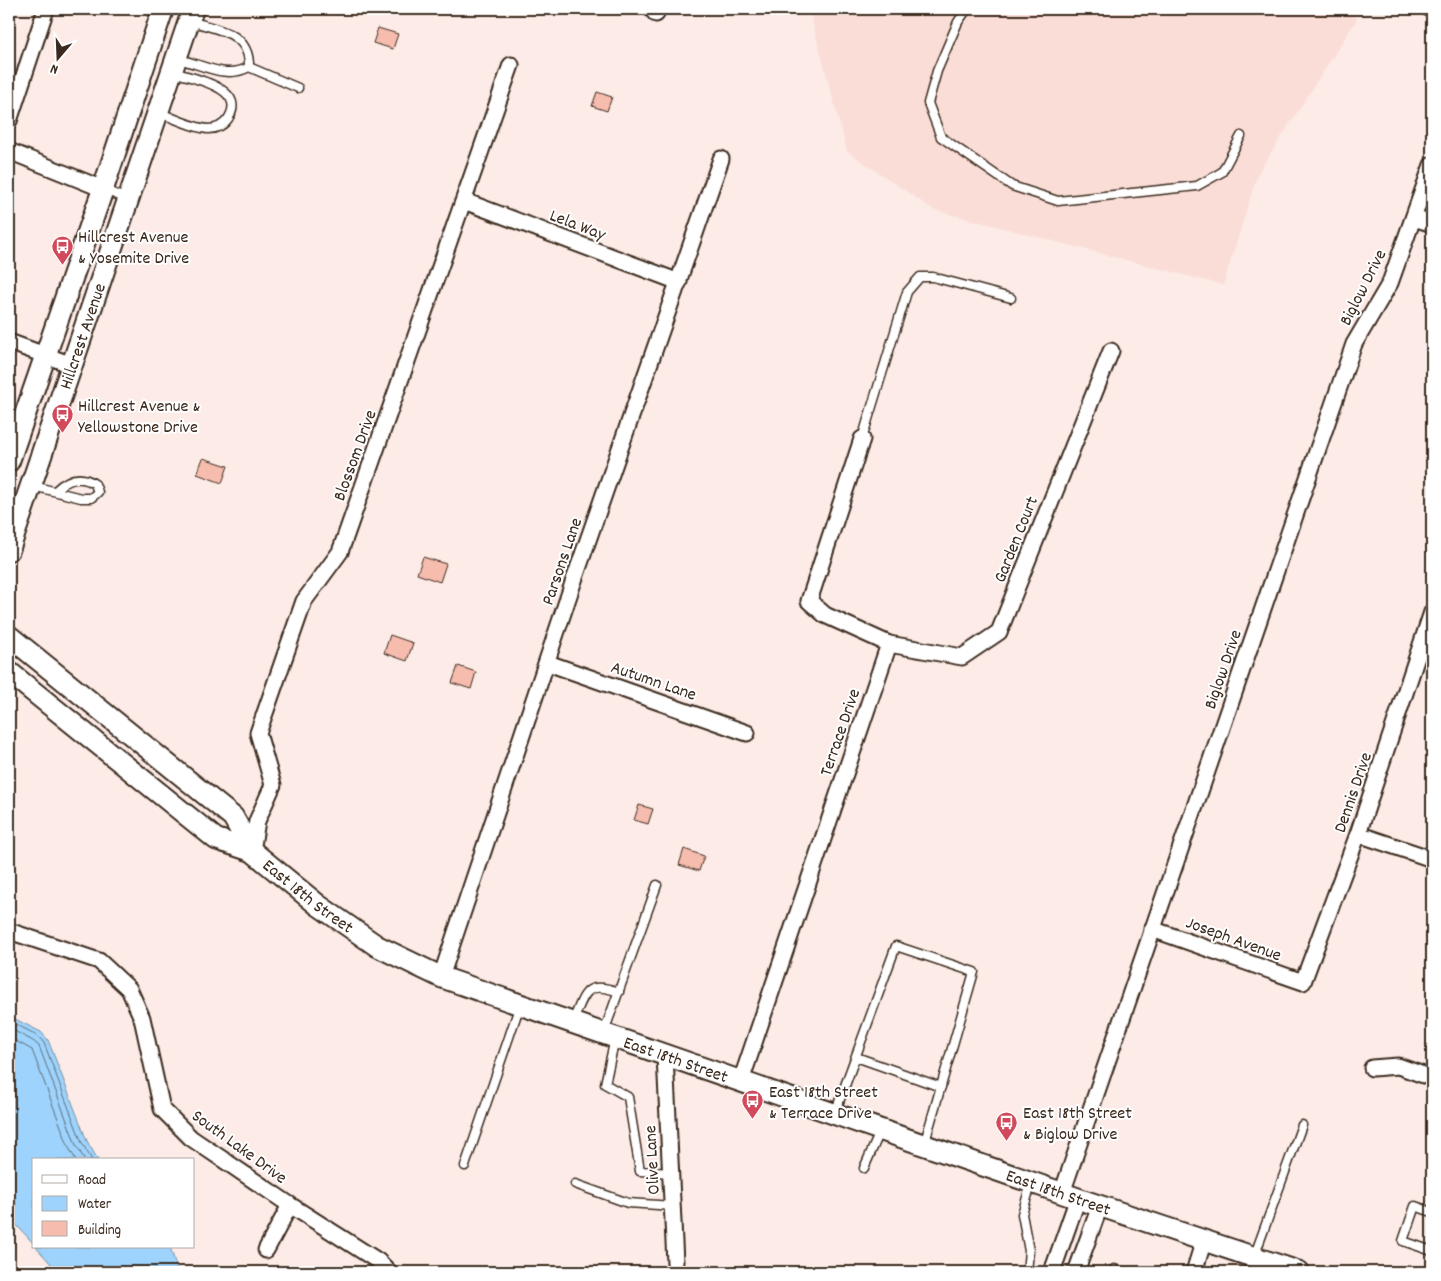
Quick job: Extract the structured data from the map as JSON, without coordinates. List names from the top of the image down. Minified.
{"streets":{"main road":["Hillcrest Avenue","East 18th Street"],"street":["Lela Way","Biglow Drive","Blossom Drive","Garden Court","Parsons Lane","Autumn Lane","Terrace Drive","Dennis Drive","Joseph Avenue","South Lake Drive","Olive Lane"]},"crossings":[["Lela Way","Blossom Drive"],["Lela Way","Parsons Lane"],["Biglow Drive","East 18th Street"],["Biglow Drive","Joseph Avenue"],["Blossom Drive","East 18th Street"],["Garden Court","Terrace Drive"],["Parsons Lane","Autumn Lane"],["Parsons Lane","East 18th Street"],["Terrace Drive","East 18th Street"],["Dennis Drive","Joseph Avenue"],["East 18th Street","Olive Lane"]],"places":{"bus stop":["Hillcrest Avenue & Yosemite Drive","Hillcrest Avenue & Yellowstone Drive","East 18th Street & Terrace Drive","East 18th Street & Biglow Drive"]},"legend":["Road","Water","Building"],"north":"bottom"}
